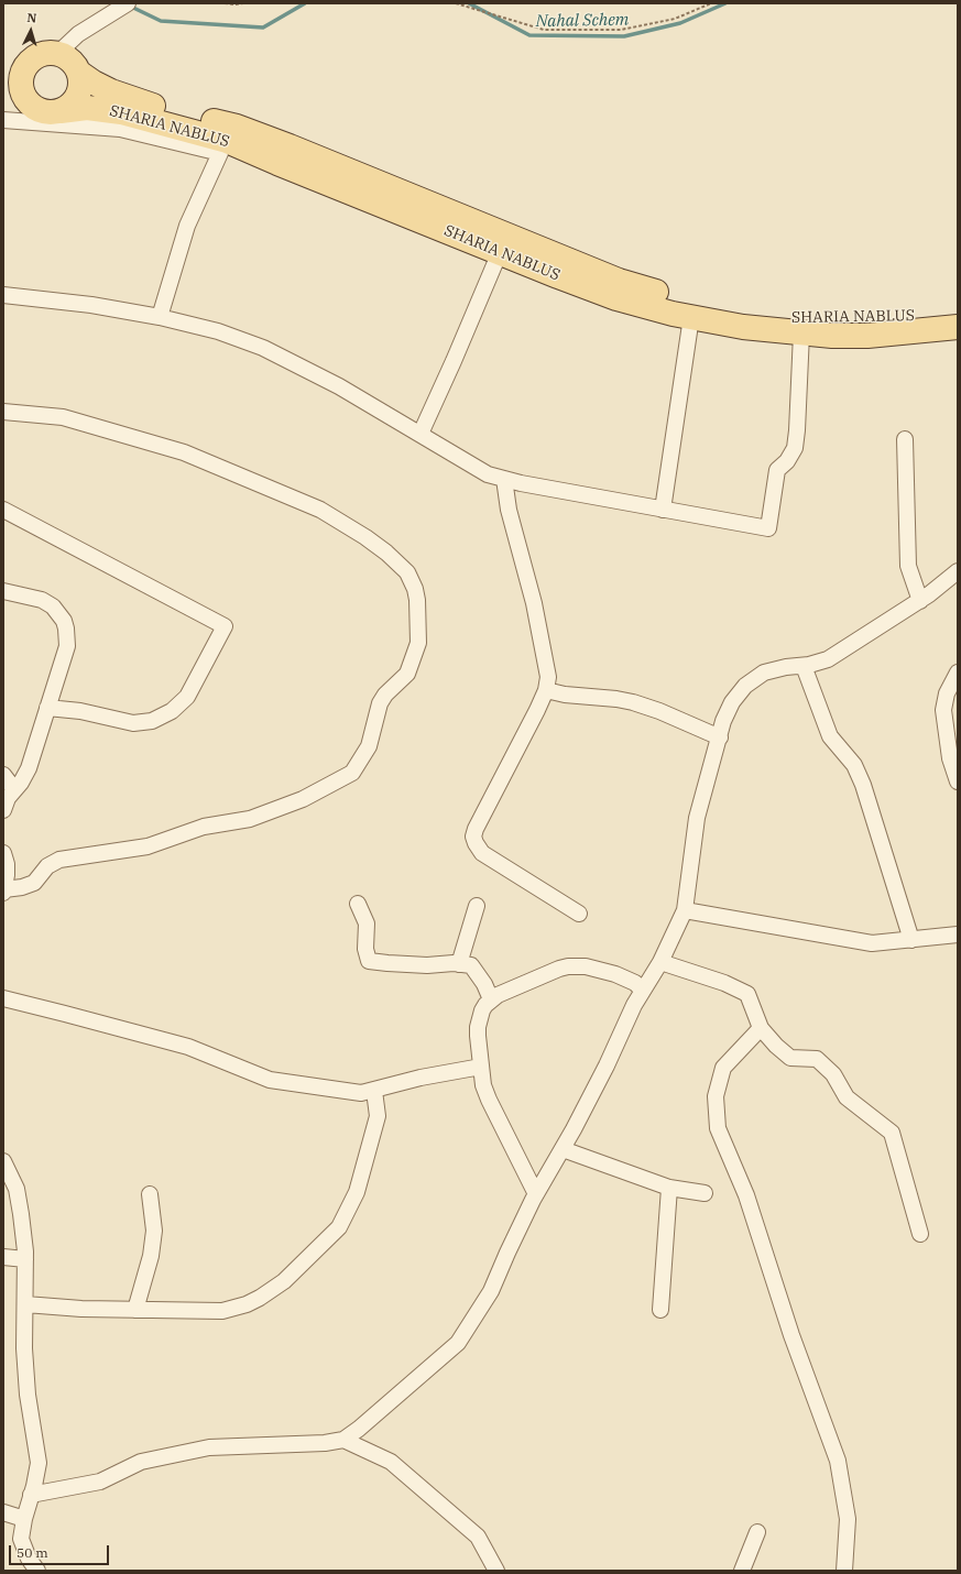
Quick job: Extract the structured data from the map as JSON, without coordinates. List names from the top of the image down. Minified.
{"streets":{"main road":["SHARIA NABLUS"]},"water":["Nahal Schem"],"scale_bar":"50 m","north":"top"}
